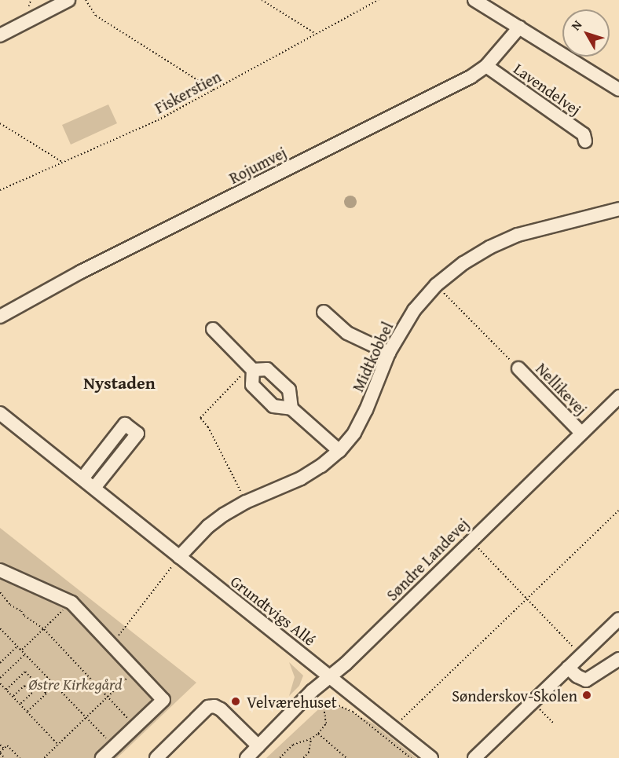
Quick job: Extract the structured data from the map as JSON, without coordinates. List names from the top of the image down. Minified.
{"streets":{"street":["Lavendelvej","Rojumvej","Midtkobbel","Nellikevej","Søndre Landevej","Grundtvigs Allé"],"path":["Fiskerstien"]},"crossings":[["Lavendelvej","Rojumvej"],["Midtkobbel","Grundtvigs Allé"],["Nellikevej","Søndre Landevej"],["Søndre Landevej","Grundtvigs Allé"]],"districts":["Nystaden"],"parks":["Østre Kirkegård"],"places":["Sønderskov-Skolen","Velværehuset"],"north":"top left"}
